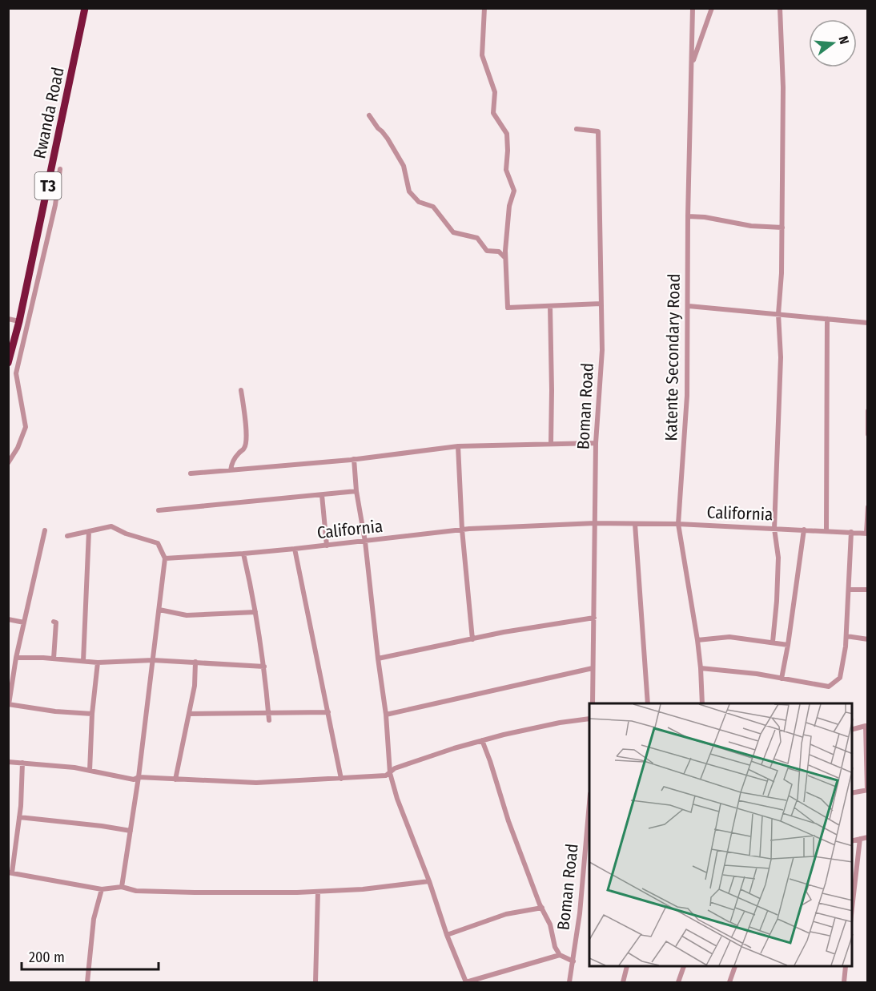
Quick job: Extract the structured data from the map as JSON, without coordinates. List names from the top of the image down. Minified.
{"streets":{"highway":["Rwanda Road","T3"],"street":["Katente Secondary Road","Boman Road","California"]},"crossings":[["Katente Secondary Road","California"],["Boman Road","California"]],"scale_bar":"200 m","north":"right"}
